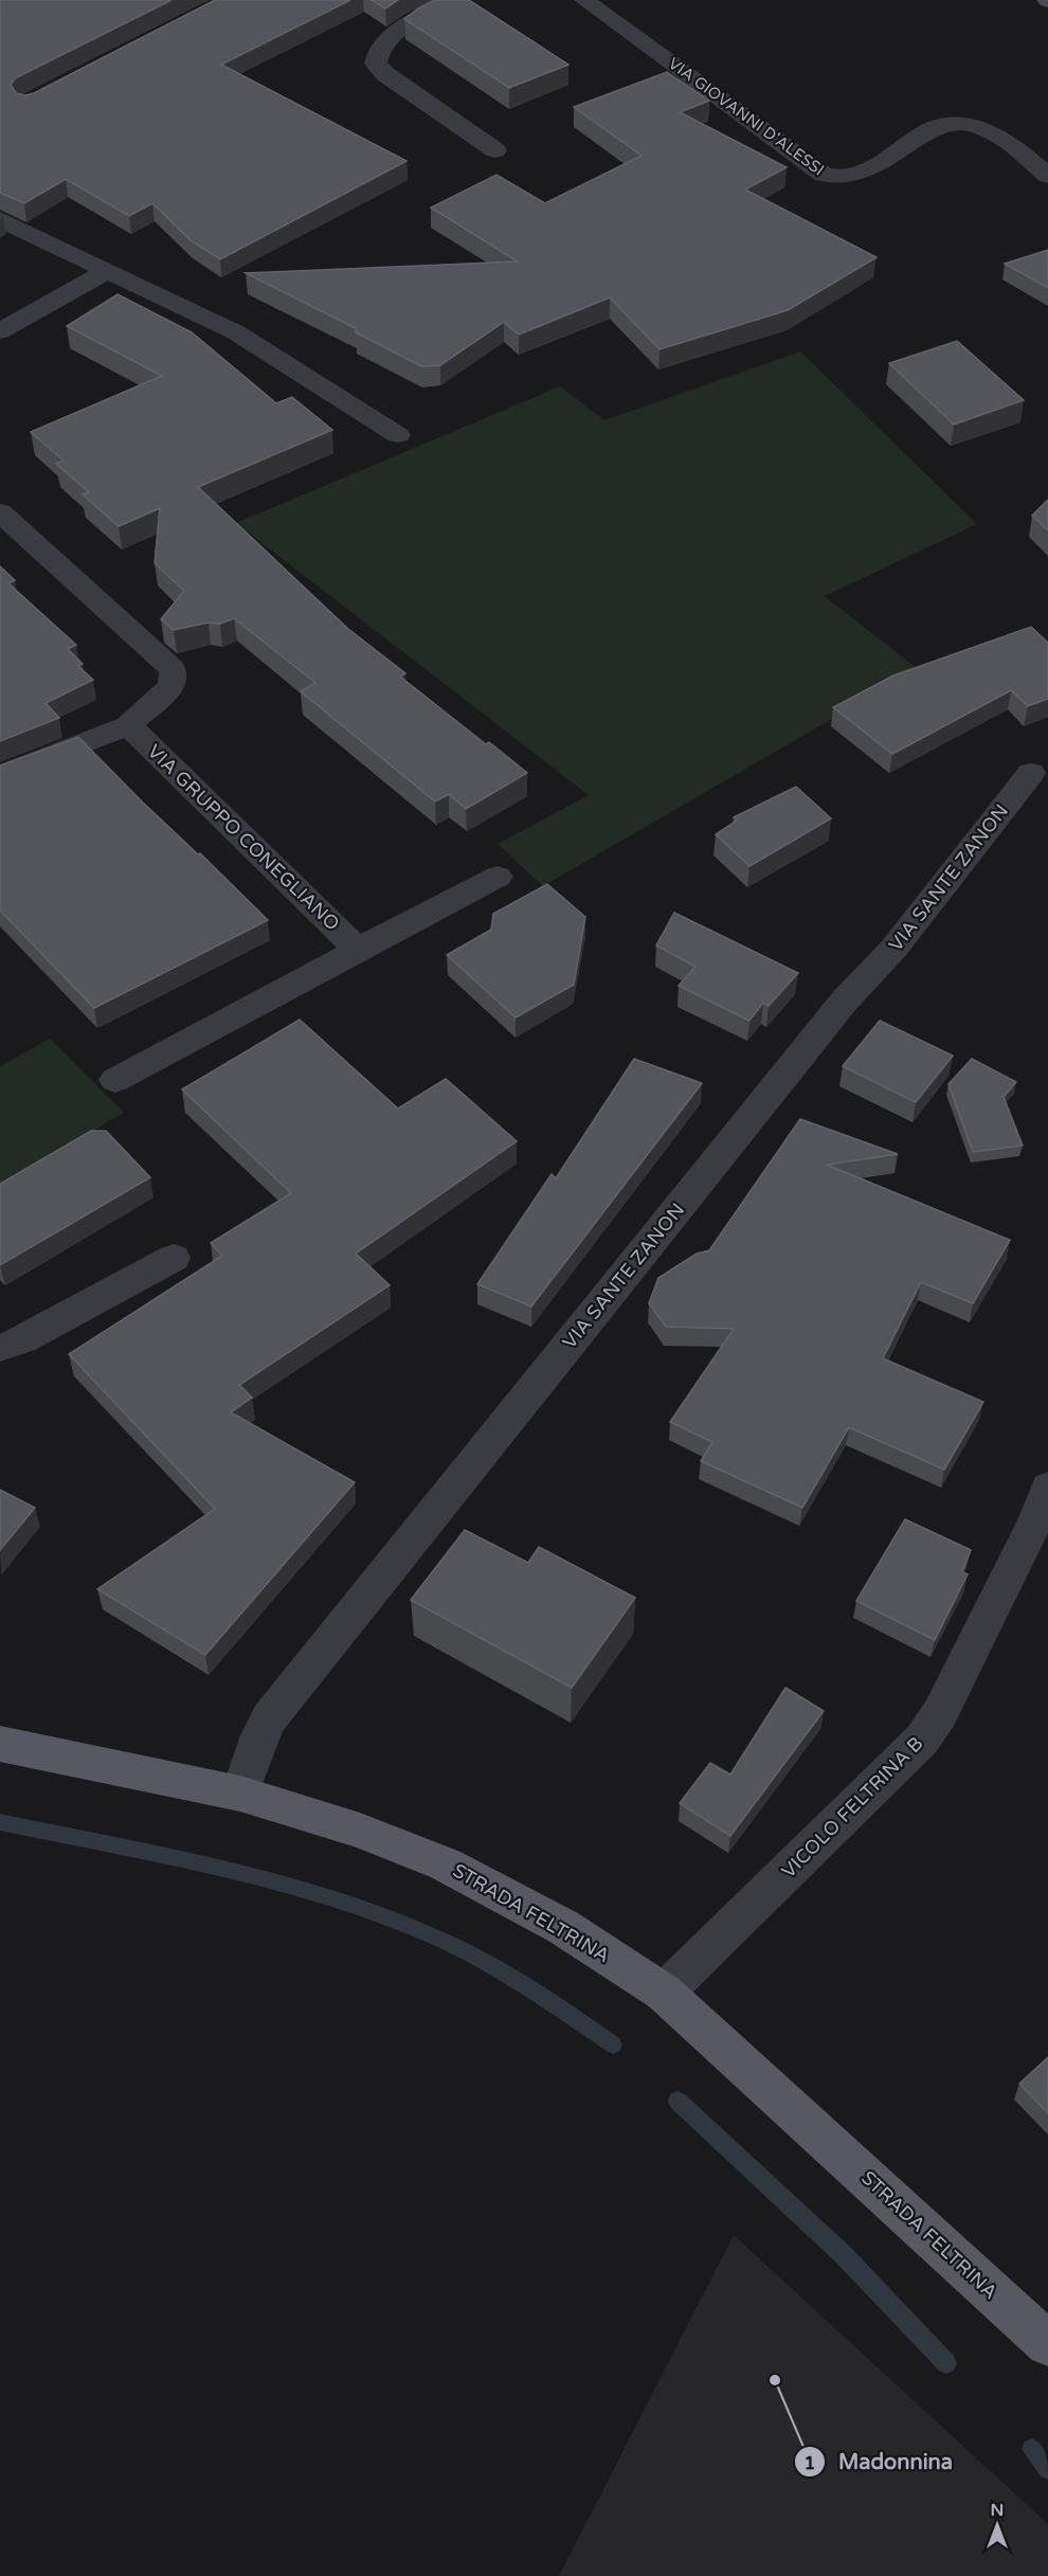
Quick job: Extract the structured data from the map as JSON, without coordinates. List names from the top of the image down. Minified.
{"streets":{"main road":["STRADA FELTRINA"],"street":["VIA GIOVANNI D'ALESSI","VIA GRUPPO CONEGLIANO","VIA SANTE ZANON","VICOLO FELTRINA B"]},"crossings":[["VIA SANTE ZANON","STRADA FELTRINA"],["VICOLO FELTRINA B","STRADA FELTRINA"]],"places":["Madonnina"],"north":"top"}
